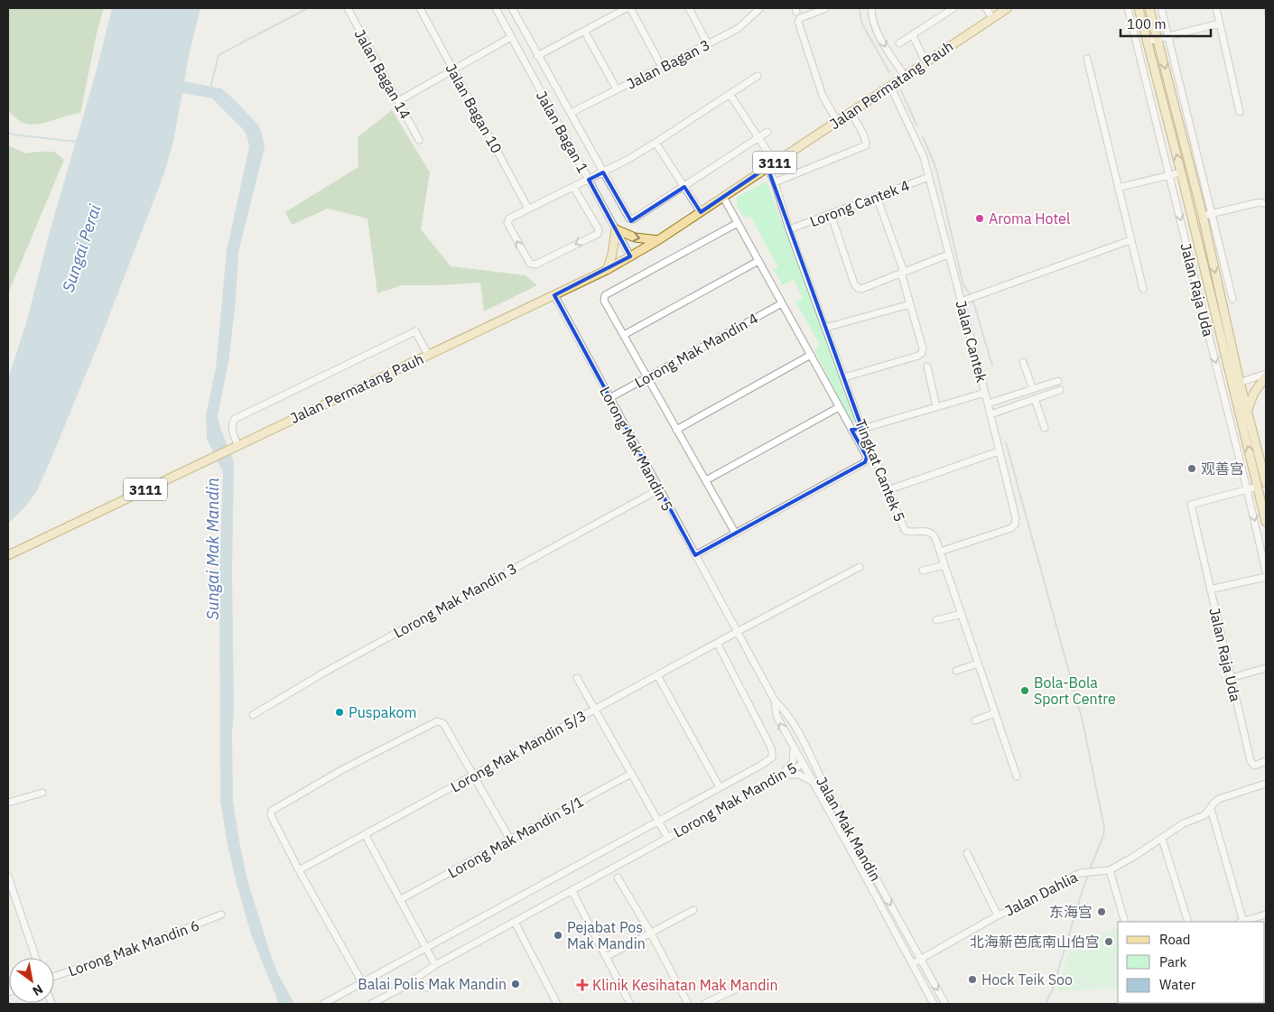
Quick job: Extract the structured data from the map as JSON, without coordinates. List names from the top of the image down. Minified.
{"streets":{"main road":["Jalan Permatang Pauh","3111","Jalan Raja Uda"],"street":["Jalan Bagan 3","Jalan Bagan 14","Jalan Bagan 10","Jalan Bagan 1","Lorong Cantek 4","Jalan Cantek","Lorong Mak Mandin 4","Lorong Mak Mandin 5","Tingkat Cantek 5","Lorong Mak Mandin 3","Lorong Mak Mandin 5/3","Jalan Mak Mandin","Lorong Mak Mandin 5/1","Jalan Dahlia","Lorong Mak Mandin 6"]},"crossings":[["Jalan Bagan 3","Jalan Bagan 1"],["Jalan Permatang Pauh","Jalan Bagan 1"],["Jalan Permatang Pauh","Jalan Cantek"],["Jalan Permatang Pauh","Lorong Mak Mandin 5"],["Jalan Permatang Pauh","Tingkat Cantek 5"],["Lorong Cantek 4","Jalan Cantek"],["Lorong Cantek 4","Tingkat Cantek 5"],["Jalan Cantek","Tingkat Cantek 5"],["Lorong Mak Mandin 4","Lorong Mak Mandin 5"],["Lorong Mak Mandin 5","Lorong Mak Mandin 3"],["Lorong Mak Mandin 5","Lorong Mak Mandin 5/3"],["Lorong Mak Mandin 5","Jalan Mak Mandin"],["Jalan Mak Mandin","Jalan Dahlia"]],"water":["Sungai Perai","Sungai Mak Mandin"],"places":{"other":["Aroma Hotel","观善宫","Bola-Bola Sport Centre","Puspakom","东海宫","Pejabat Pos Mak Mandin","北海新芭底南山伯宫","Hock Teik Soo","Balai Polis Mak Mandin"],"health":["Klinik Kesihatan Mak Mandin"]},"legend":["Road","Park","Water"],"scale_bar":"100 m","north":"bottom right"}
